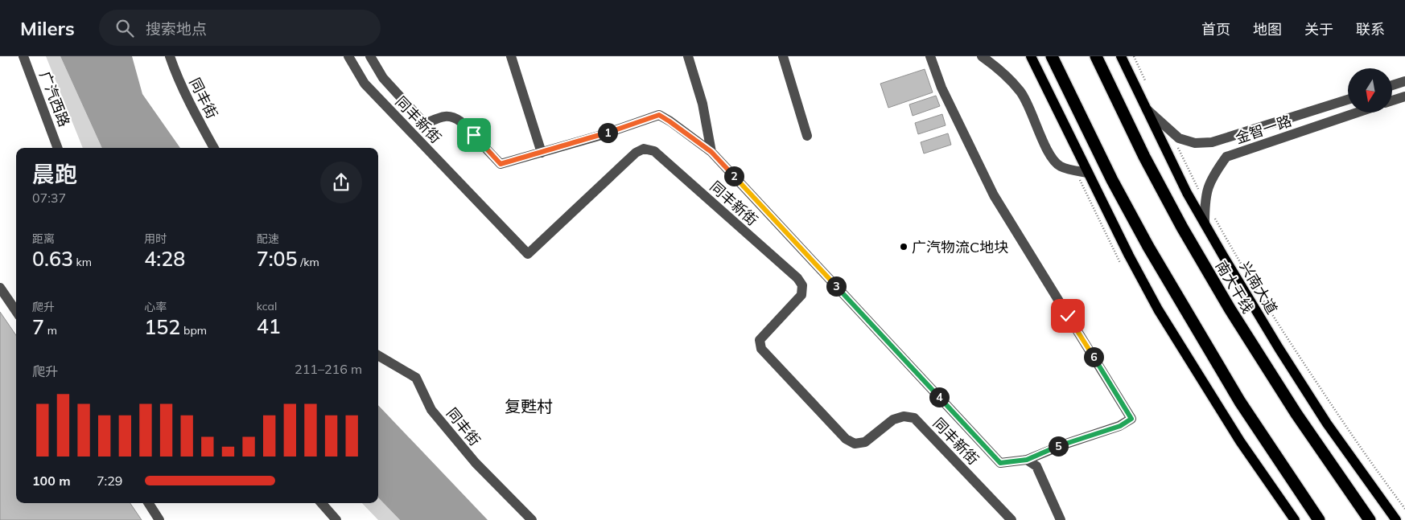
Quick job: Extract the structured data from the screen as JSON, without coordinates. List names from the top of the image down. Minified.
{"streets":{"highway":["南大干线"],"main road":["兴南大道"],"street":["同丰街","广汽西路","同丰新街","金智一路"]},"crossings":[["金智一路","兴南大道"]],"districts":["复甦村"],"places":["广汽物流C地块"],"north":"bottom","page":{"header":"Milers","search":"搜索地点","nav":["首页","地图","关于","联系"],"pins":["1","2","3","6","4","5"],"heading":["晨跑","07:37"],"stats":[["距离","0.63 km"],["用时","4:28"],["配速","7:05 /km"],["爬升","7 m"],["心率","152 bpm"],["kcal","41"]],"chart":["爬升","211–216 m"],"list":[{"name":"100 m","note":"7:29"}]}}
